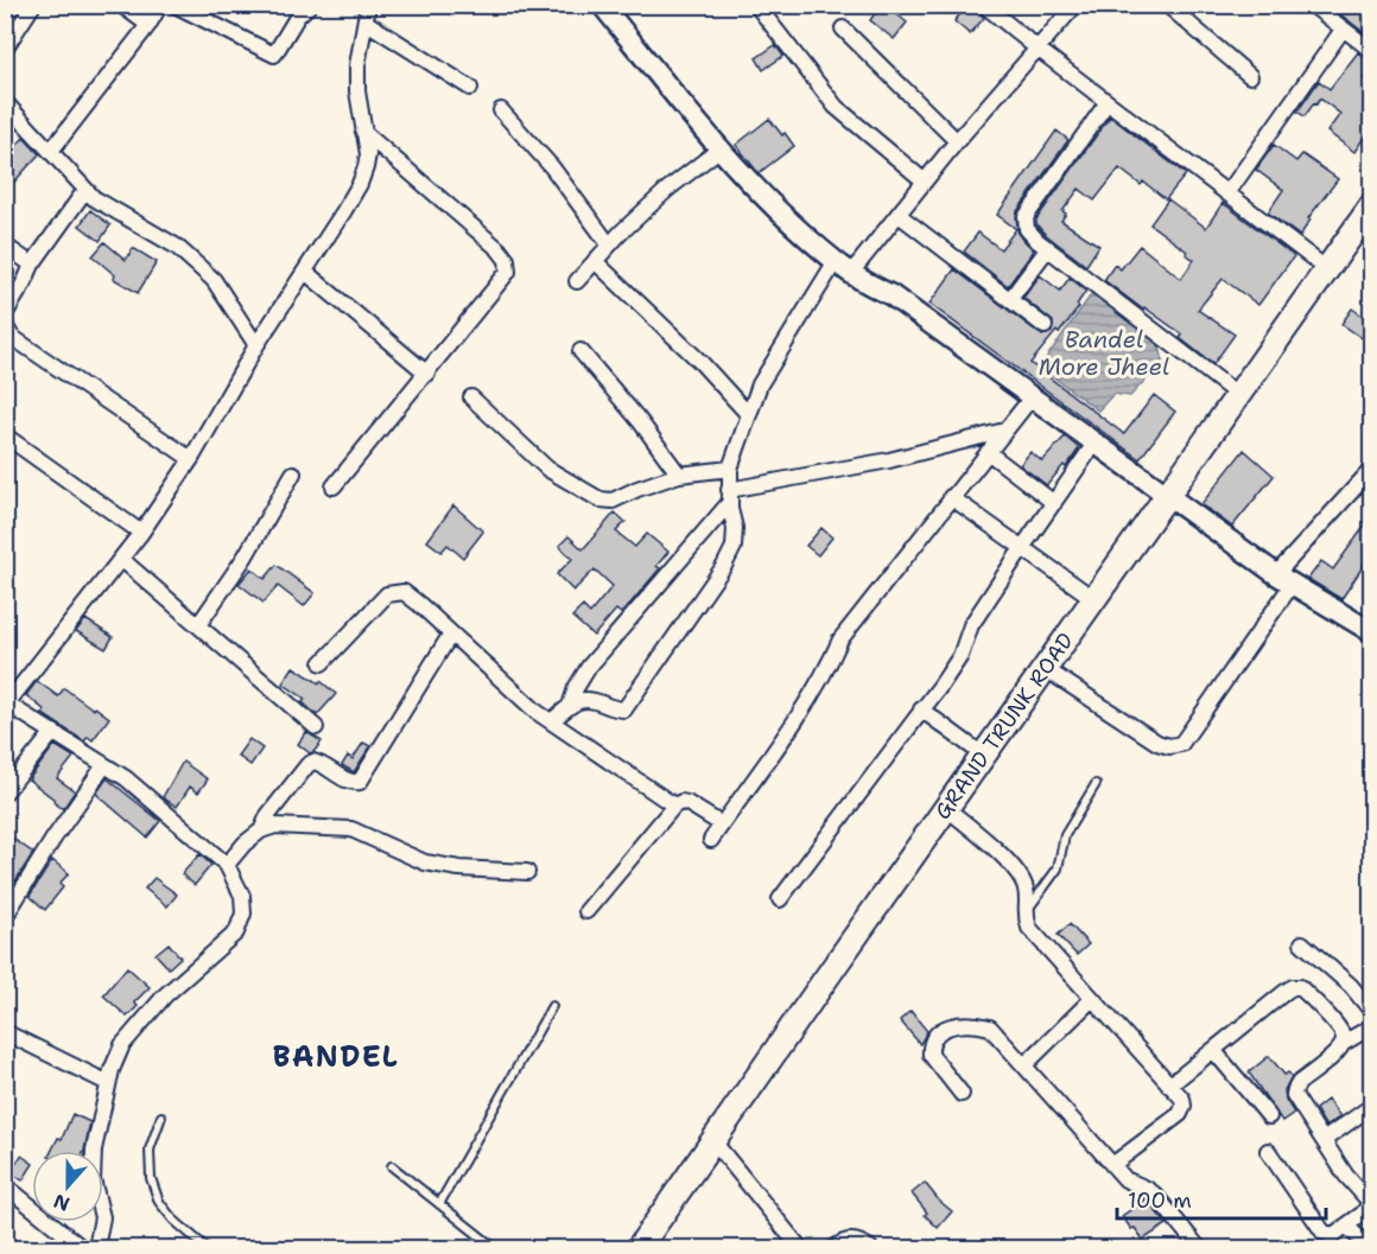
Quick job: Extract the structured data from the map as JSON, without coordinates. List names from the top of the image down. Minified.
{"streets":{"main road":["GRAND TRUNK ROAD"]},"districts":["BANDEL"],"water":["Bandel More Jheel"],"scale_bar":"100 m","north":"bottom"}
